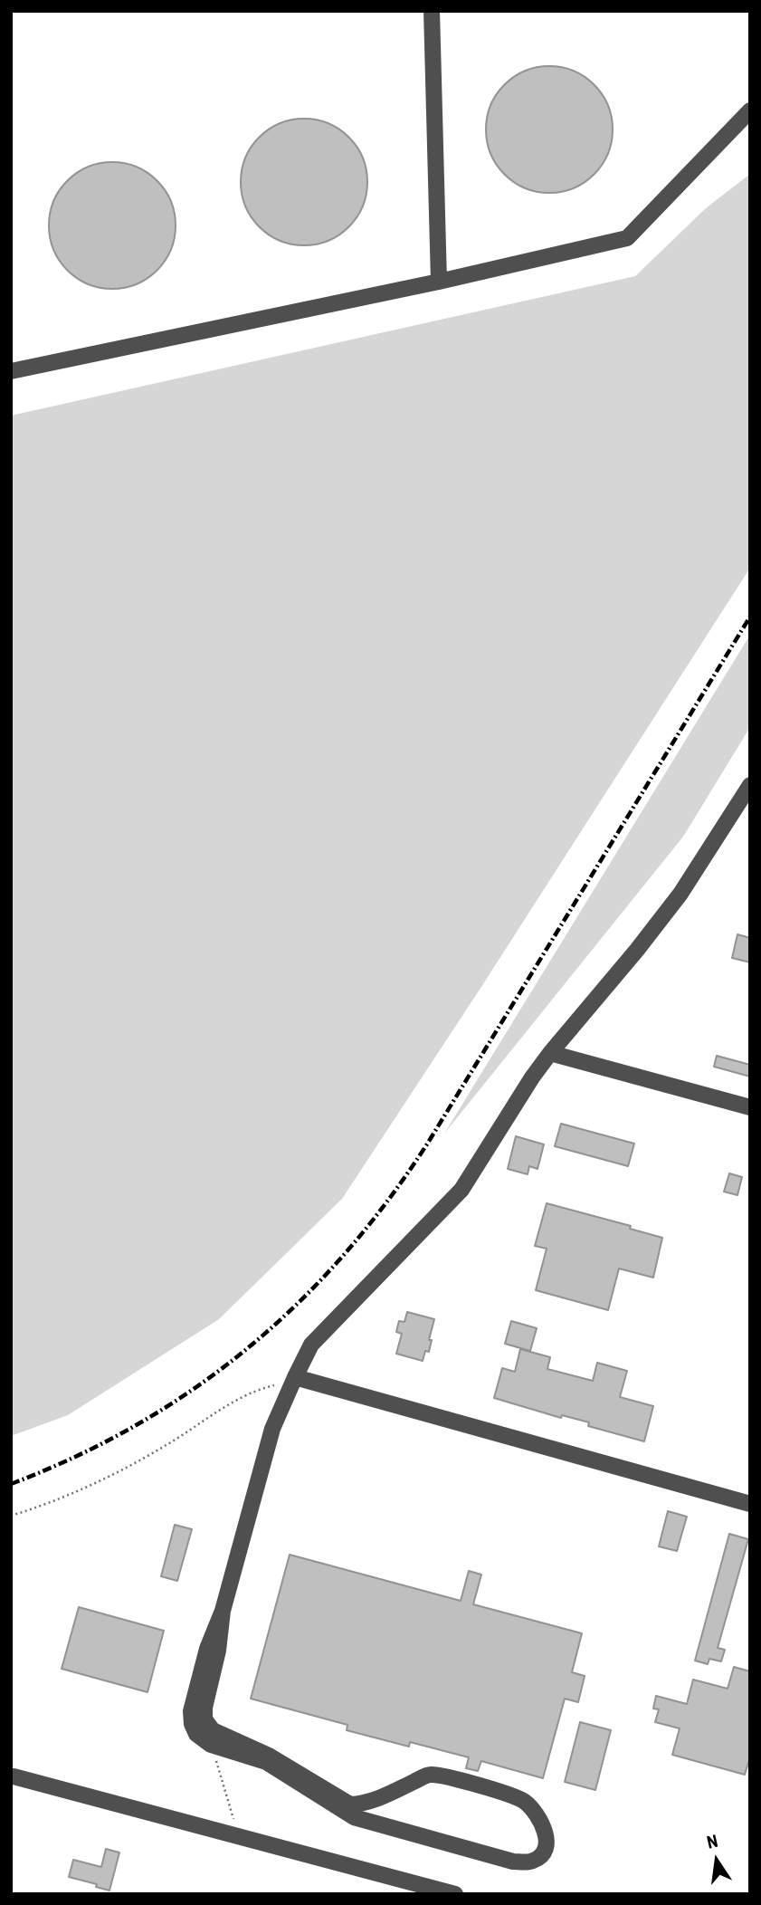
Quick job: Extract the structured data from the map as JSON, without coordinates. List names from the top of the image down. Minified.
{"north":"top"}
